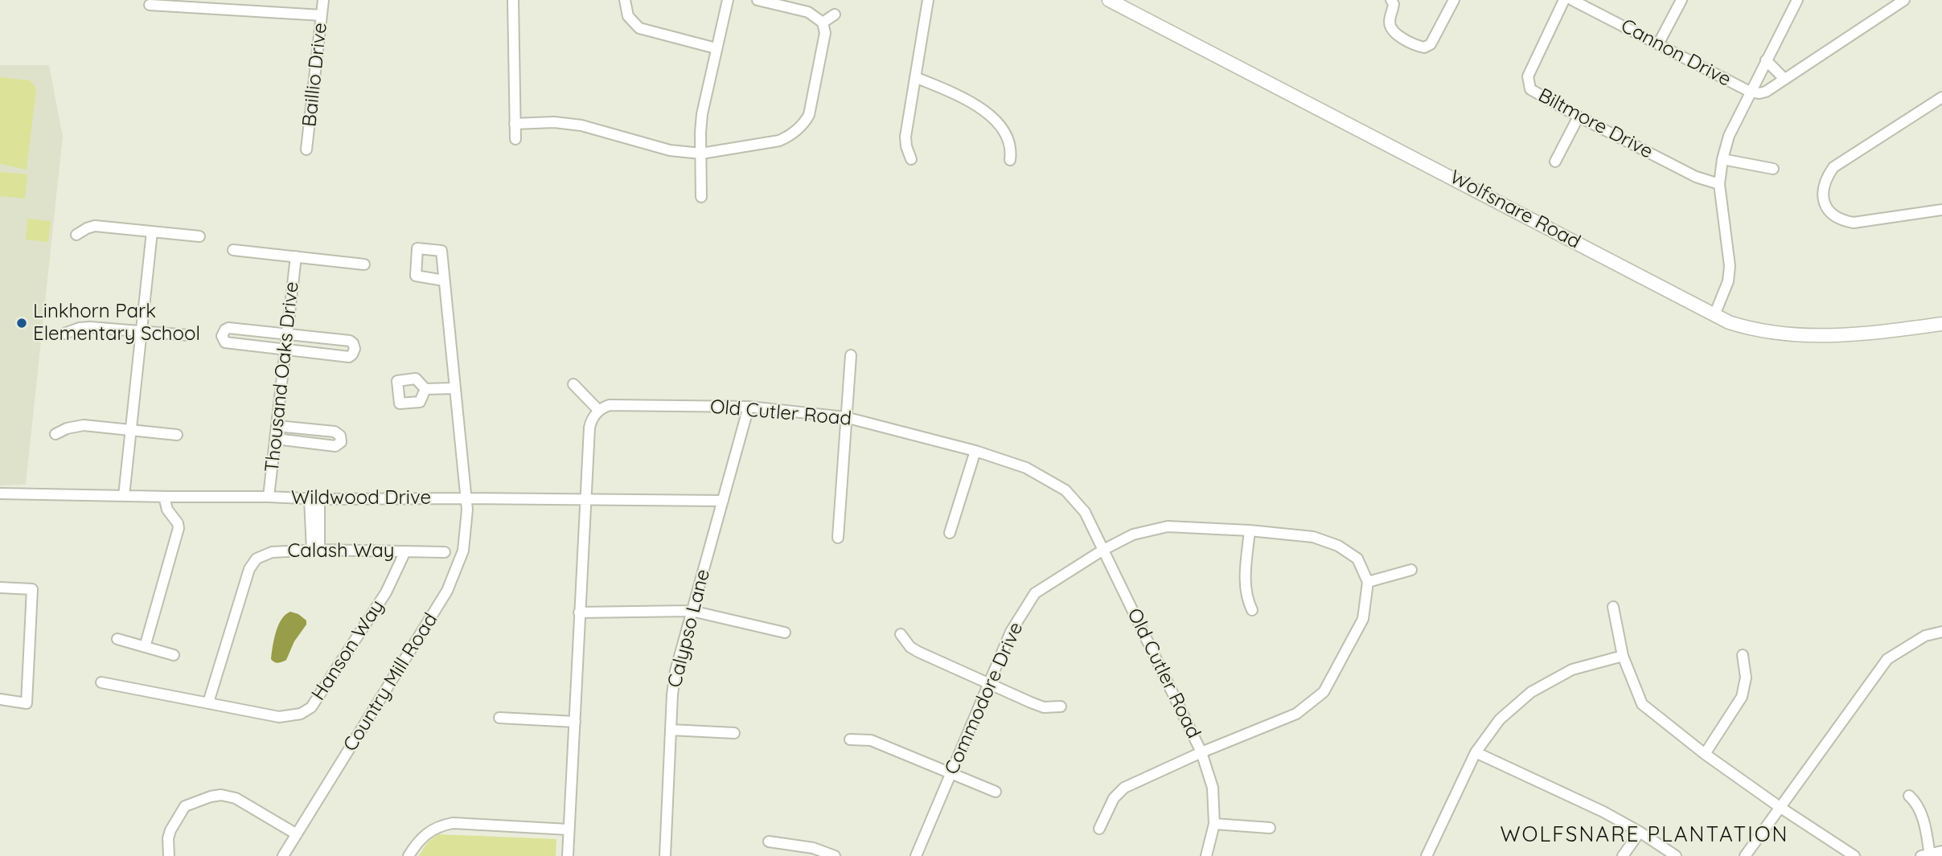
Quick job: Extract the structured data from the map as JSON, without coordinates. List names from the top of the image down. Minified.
{"streets":{"street":["Cannon Drive","Baillio Drive","Biltmore Drive","Wolfsnare Road","Thousand Oaks Drive","Old Cutler Road","Wildwood Drive","Calash Way","Calypso Lane","Hanson Way","Country Mill Road","Commodore Drive"]},"crossings":[["Thousand Oaks Drive","Wildwood Drive"],["Old Cutler Road","Calypso Lane"],["Old Cutler Road","Commodore Drive"],["Wildwood Drive","Calypso Lane"],["Wildwood Drive","Country Mill Road"],["Calash Way","Hanson Way"]],"districts":["WOLFSNARE PLANTATION"],"places":["Linkhorn Park Elementary School"]}
